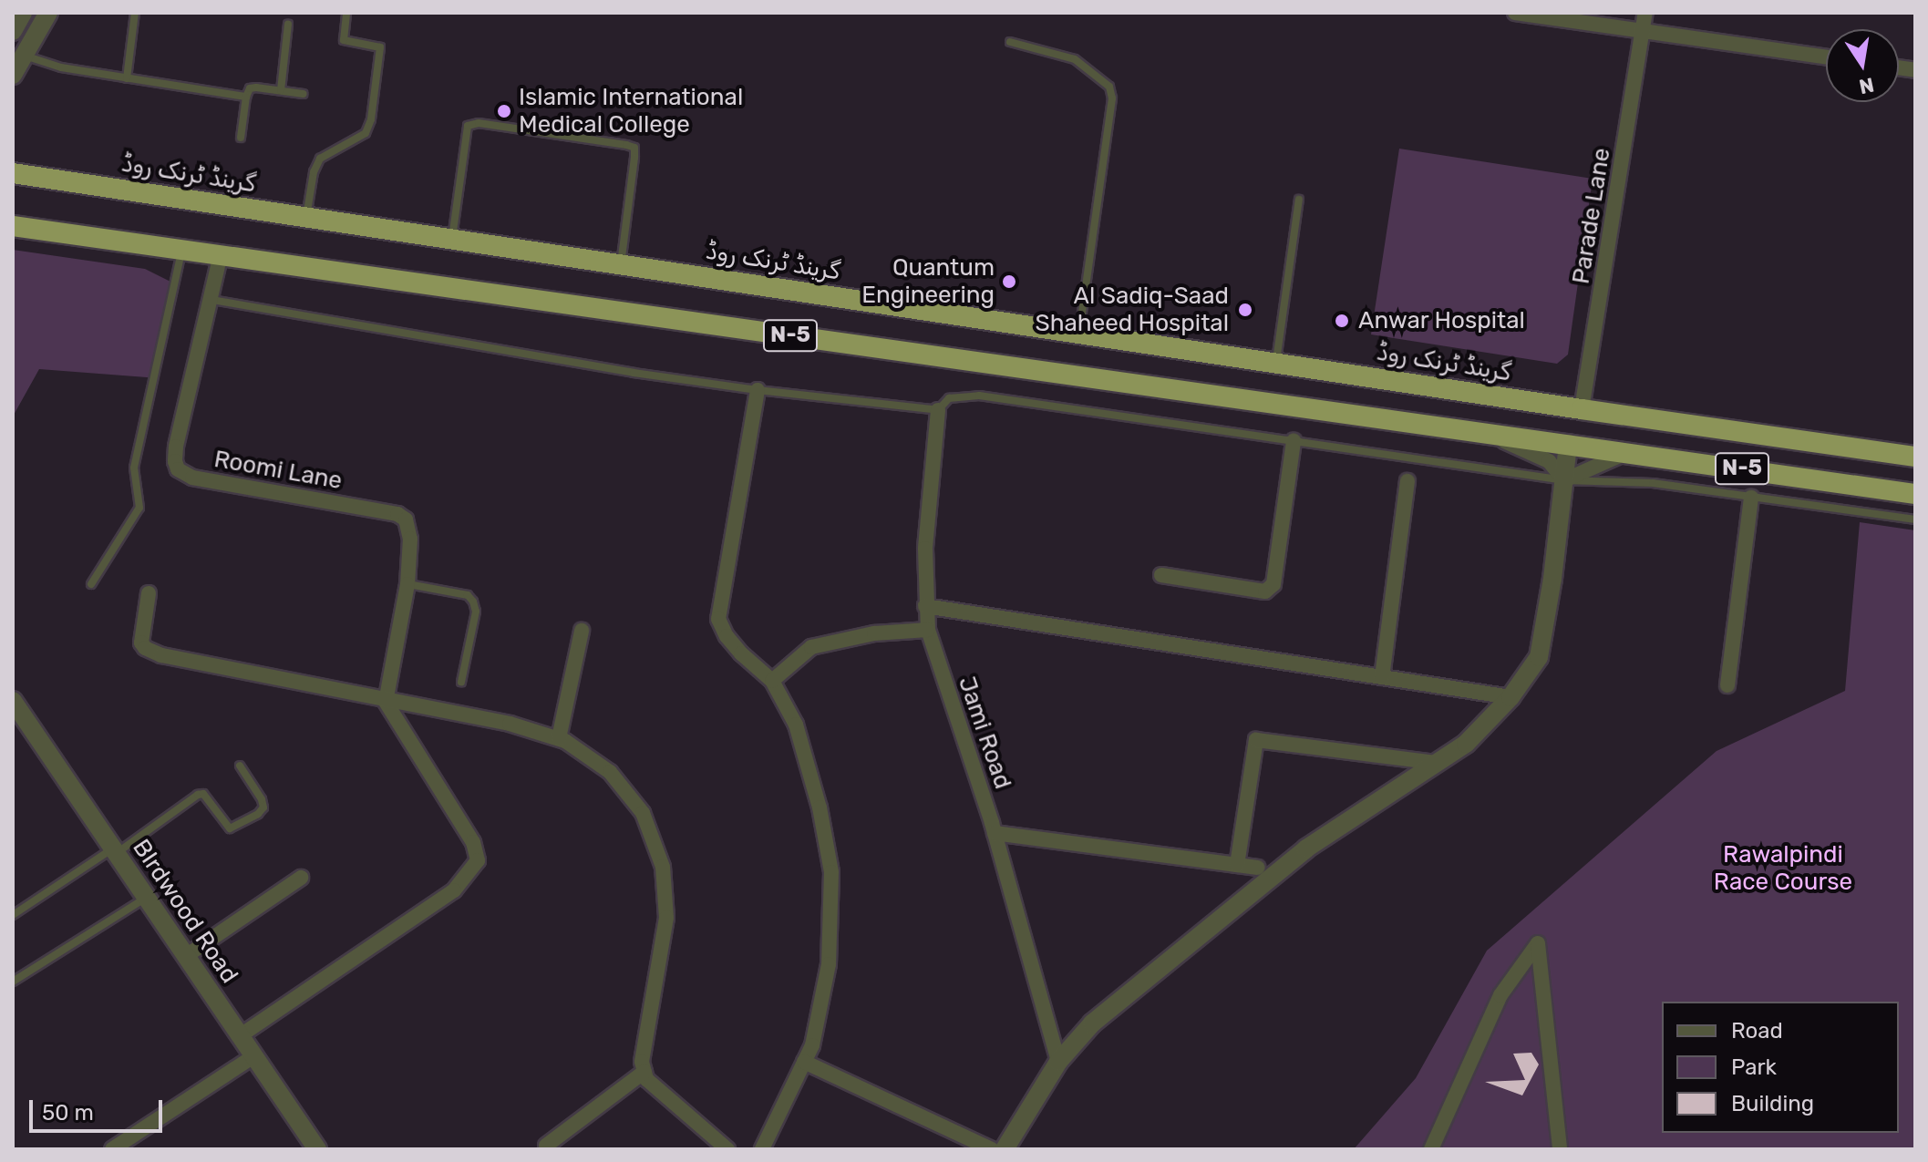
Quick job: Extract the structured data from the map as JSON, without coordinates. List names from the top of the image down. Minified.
{"streets":{"highway":["گرینڈ ٹرنک روڈ","N-5"],"street":["Parade Lane","Roomi Lane","Jami Road","BIrdwood Road"]},"crossings":[["گرینڈ ٹرنک روڈ","Parade Lane"],["N-5","Roomi Lane"]],"parks":["Rawalpindi Race Course"],"places":["Islamic International Medical College","Quantum Engineering","Al Sadiq-Saad Shaheed Hospital","Anwar Hospital"],"legend":["Road","Park","Building"],"scale_bar":"50 m","north":"bottom"}
